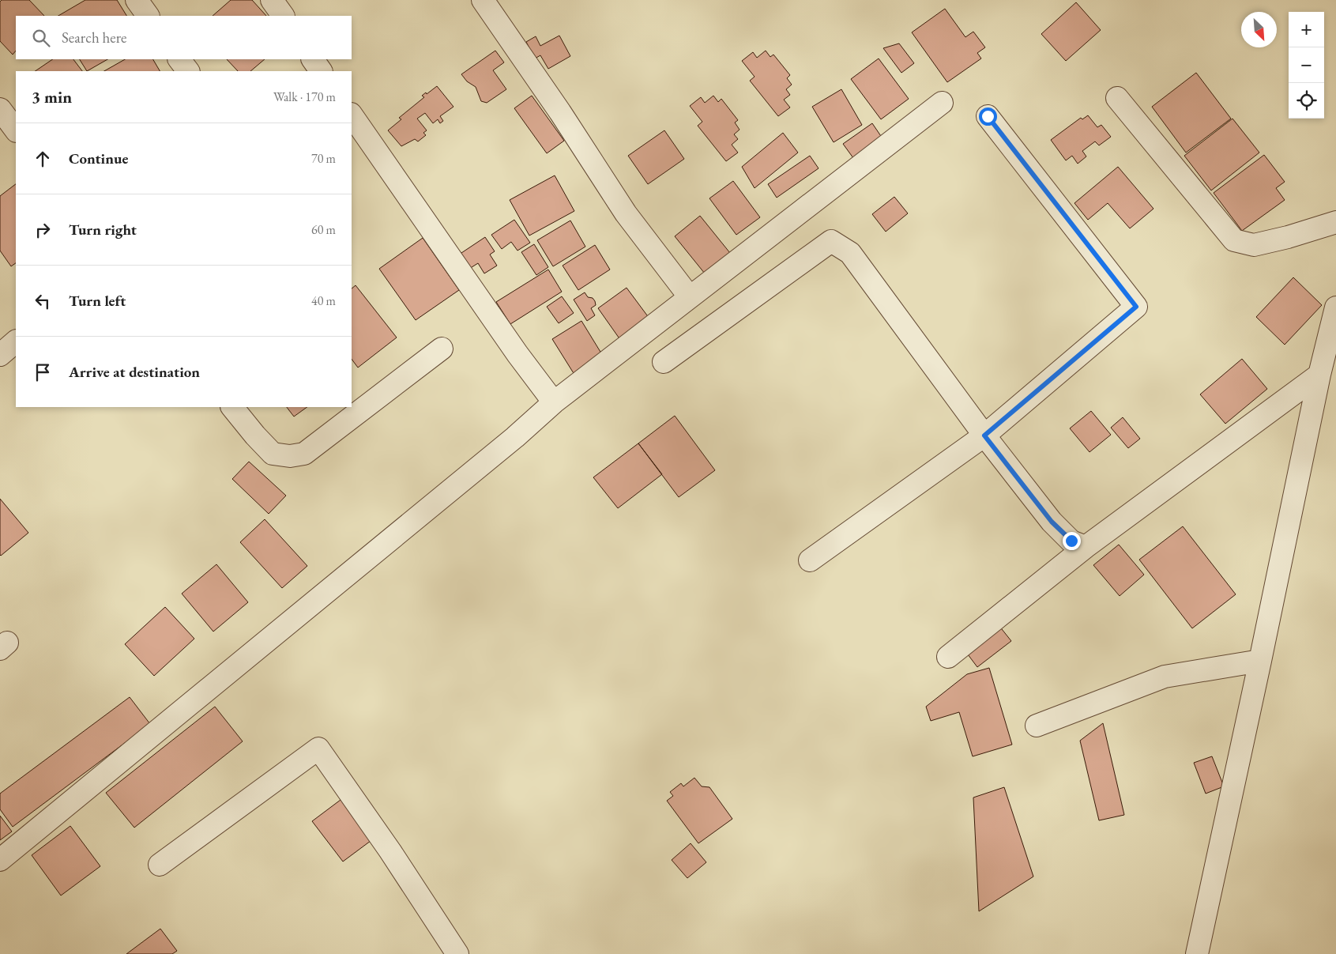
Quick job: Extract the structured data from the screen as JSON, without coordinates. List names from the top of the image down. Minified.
{"north":"bottom right","page":{"map_buttons":["+","−"],"search":"Search here","heading":["3 min","Walk · 170 m"],"list":[["Continue","70 m"],["Turn right","60 m"],["Turn left","40 m"],"Arrive at destination"]}}
